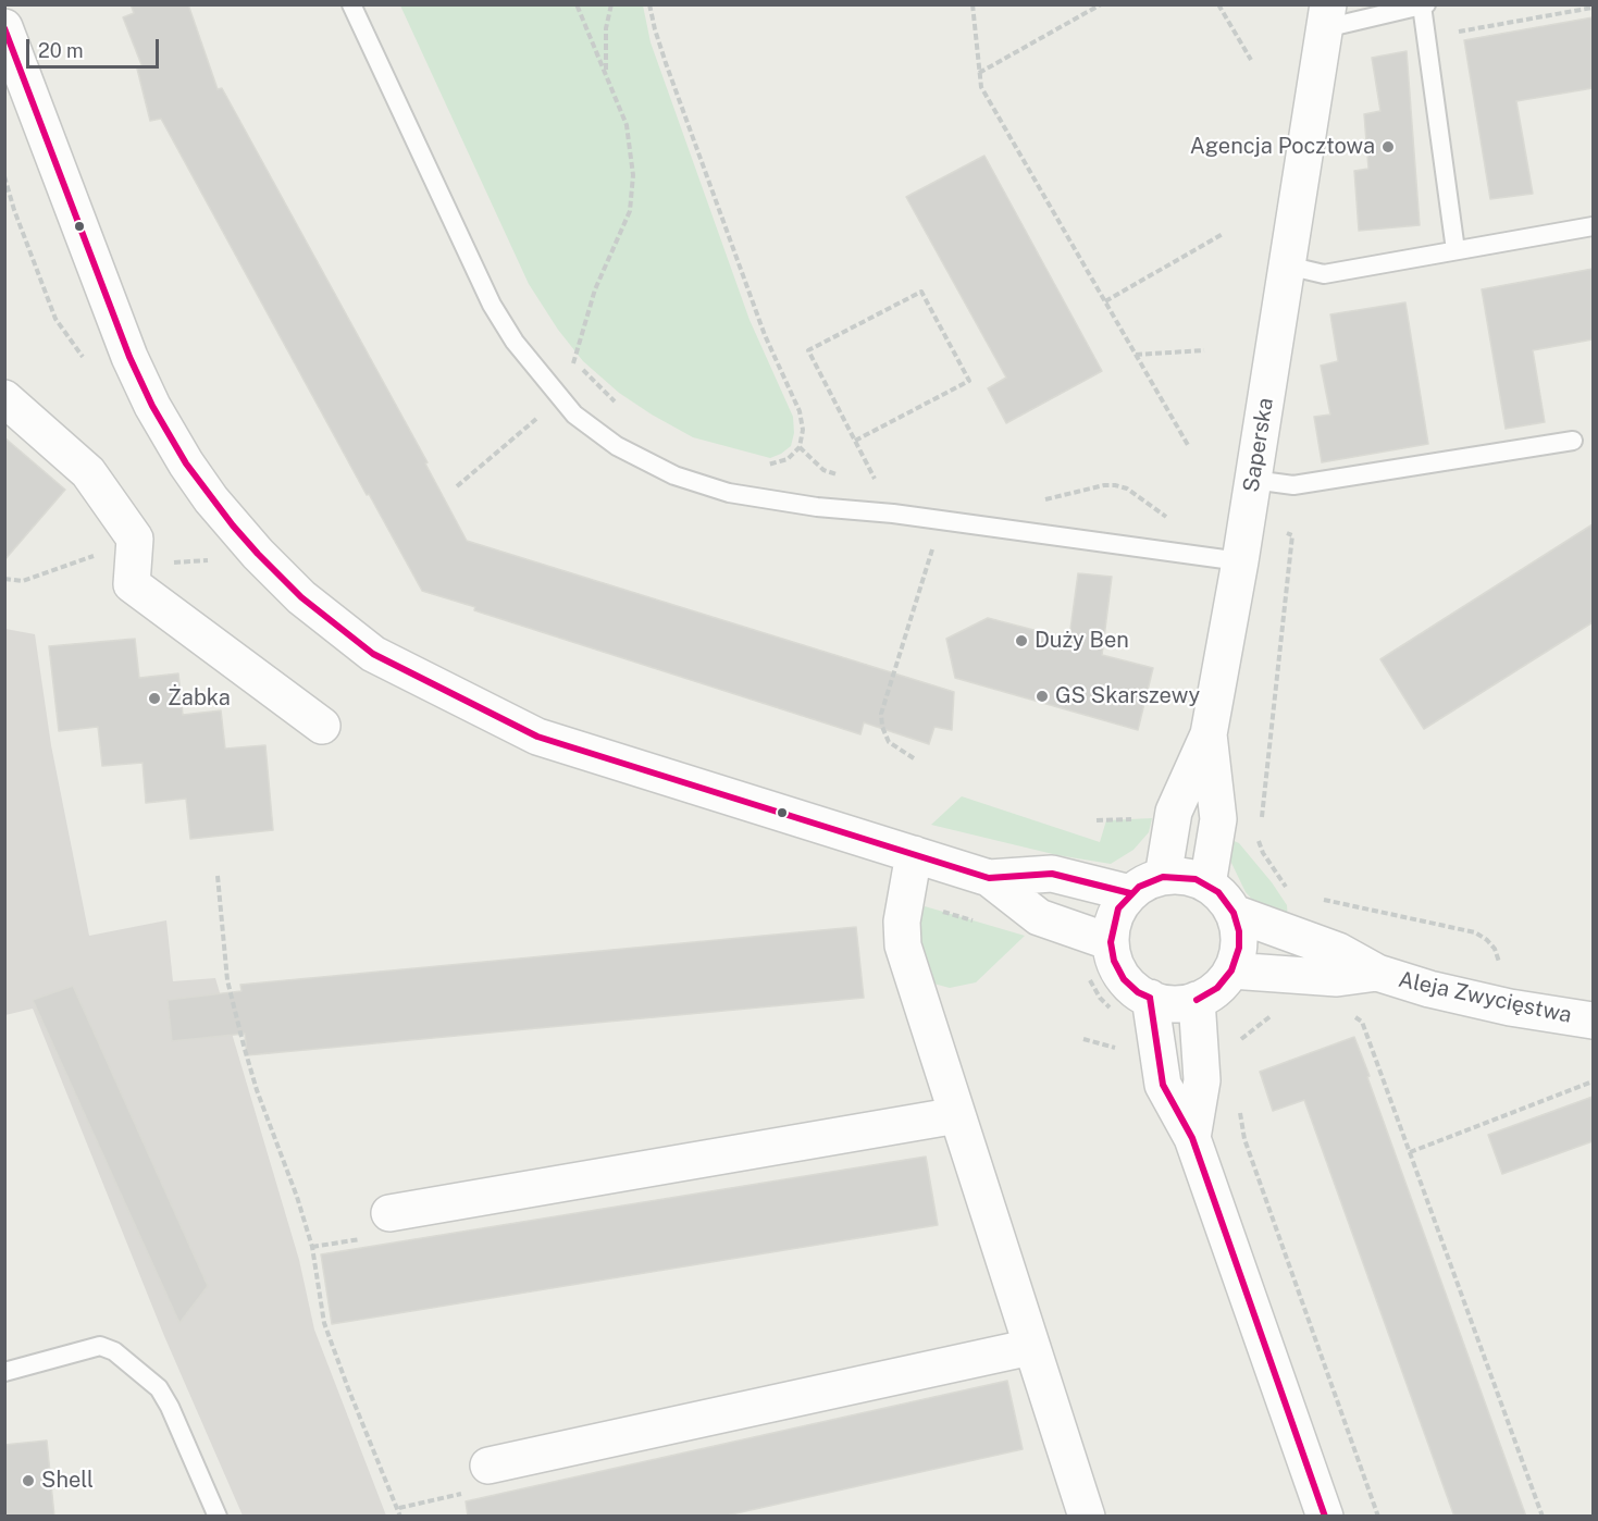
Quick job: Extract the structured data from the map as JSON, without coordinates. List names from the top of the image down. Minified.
{"streets":{"street":["Saperska","Aleja Zwycięstwa"]},"crossings":[["Saperska","Aleja Zwycięstwa"]],"places":["Agencja Pocztowa","Duży Ben","GS Skarszewy","Żabka","Shell"],"scale_bar":"20 m"}
